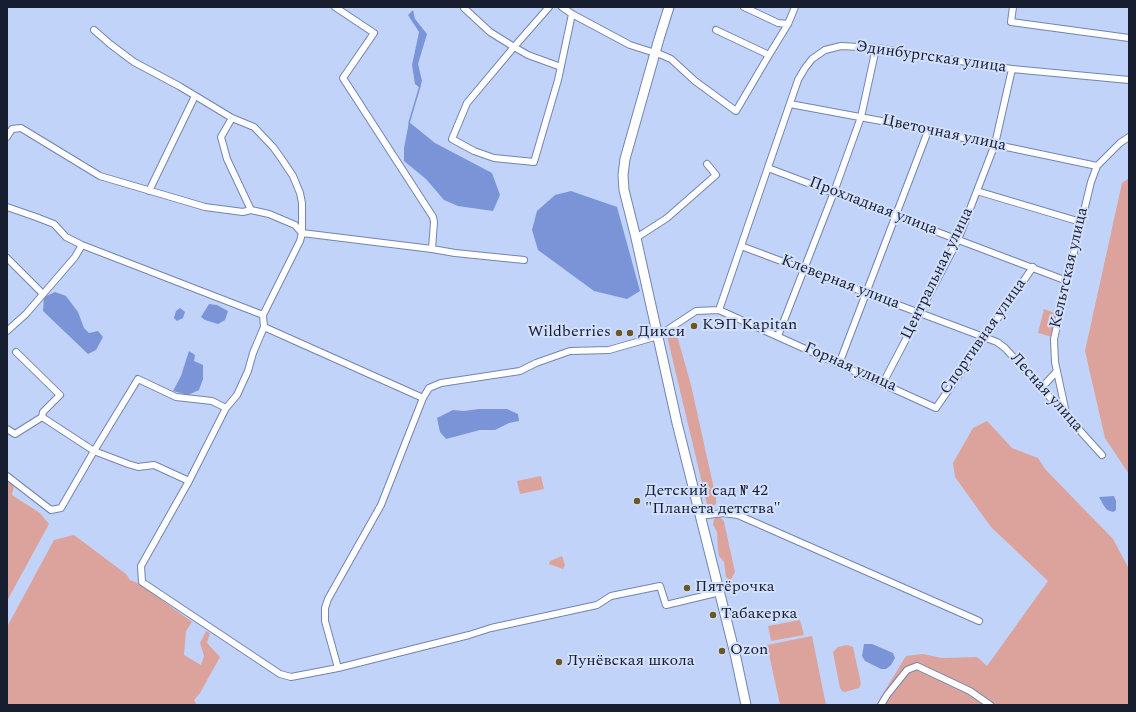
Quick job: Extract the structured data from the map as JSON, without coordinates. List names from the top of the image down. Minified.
{"streets":{"street":["Эдинбургская улица","Цветочная улица","Прохладная улица","Кельтская улица","Центральная улица","Клеверная улица","Спортивная улица","Горная улица","Лесная улица"]},"crossings":[["Эдинбургская улица","Цветочная улица"],["Эдинбургская улица","Прохладная улица"],["Эдинбургская улица","Центральная улица"],["Эдинбургская улица","Клеверная улица"],["Эдинбургская улица","Горная улица"],["Цветочная улица","Кельтская улица"],["Цветочная улица","Центральная улица"],["Прохладная улица","Кельтская улица"],["Прохладная улица","Центральная улица"],["Прохладная улица","Спортивная улица"],["Кельтская улица","Лесная улица"],["Центральная улица","Клеверная улица"],["Центральная улица","Горная улица"],["Клеверная улица","Спортивная улица"],["Клеверная улица","Лесная улица"],["Спортивная улица","Горная улица"],["Спортивная улица","Лесная улица"]],"places":["КЭП Kapitan","Wildberries","Дикси","Детский сад № 42 \"Планета детства\"","Пятёрочка","Табакерка","Ozon","Лунёвская школа"]}
